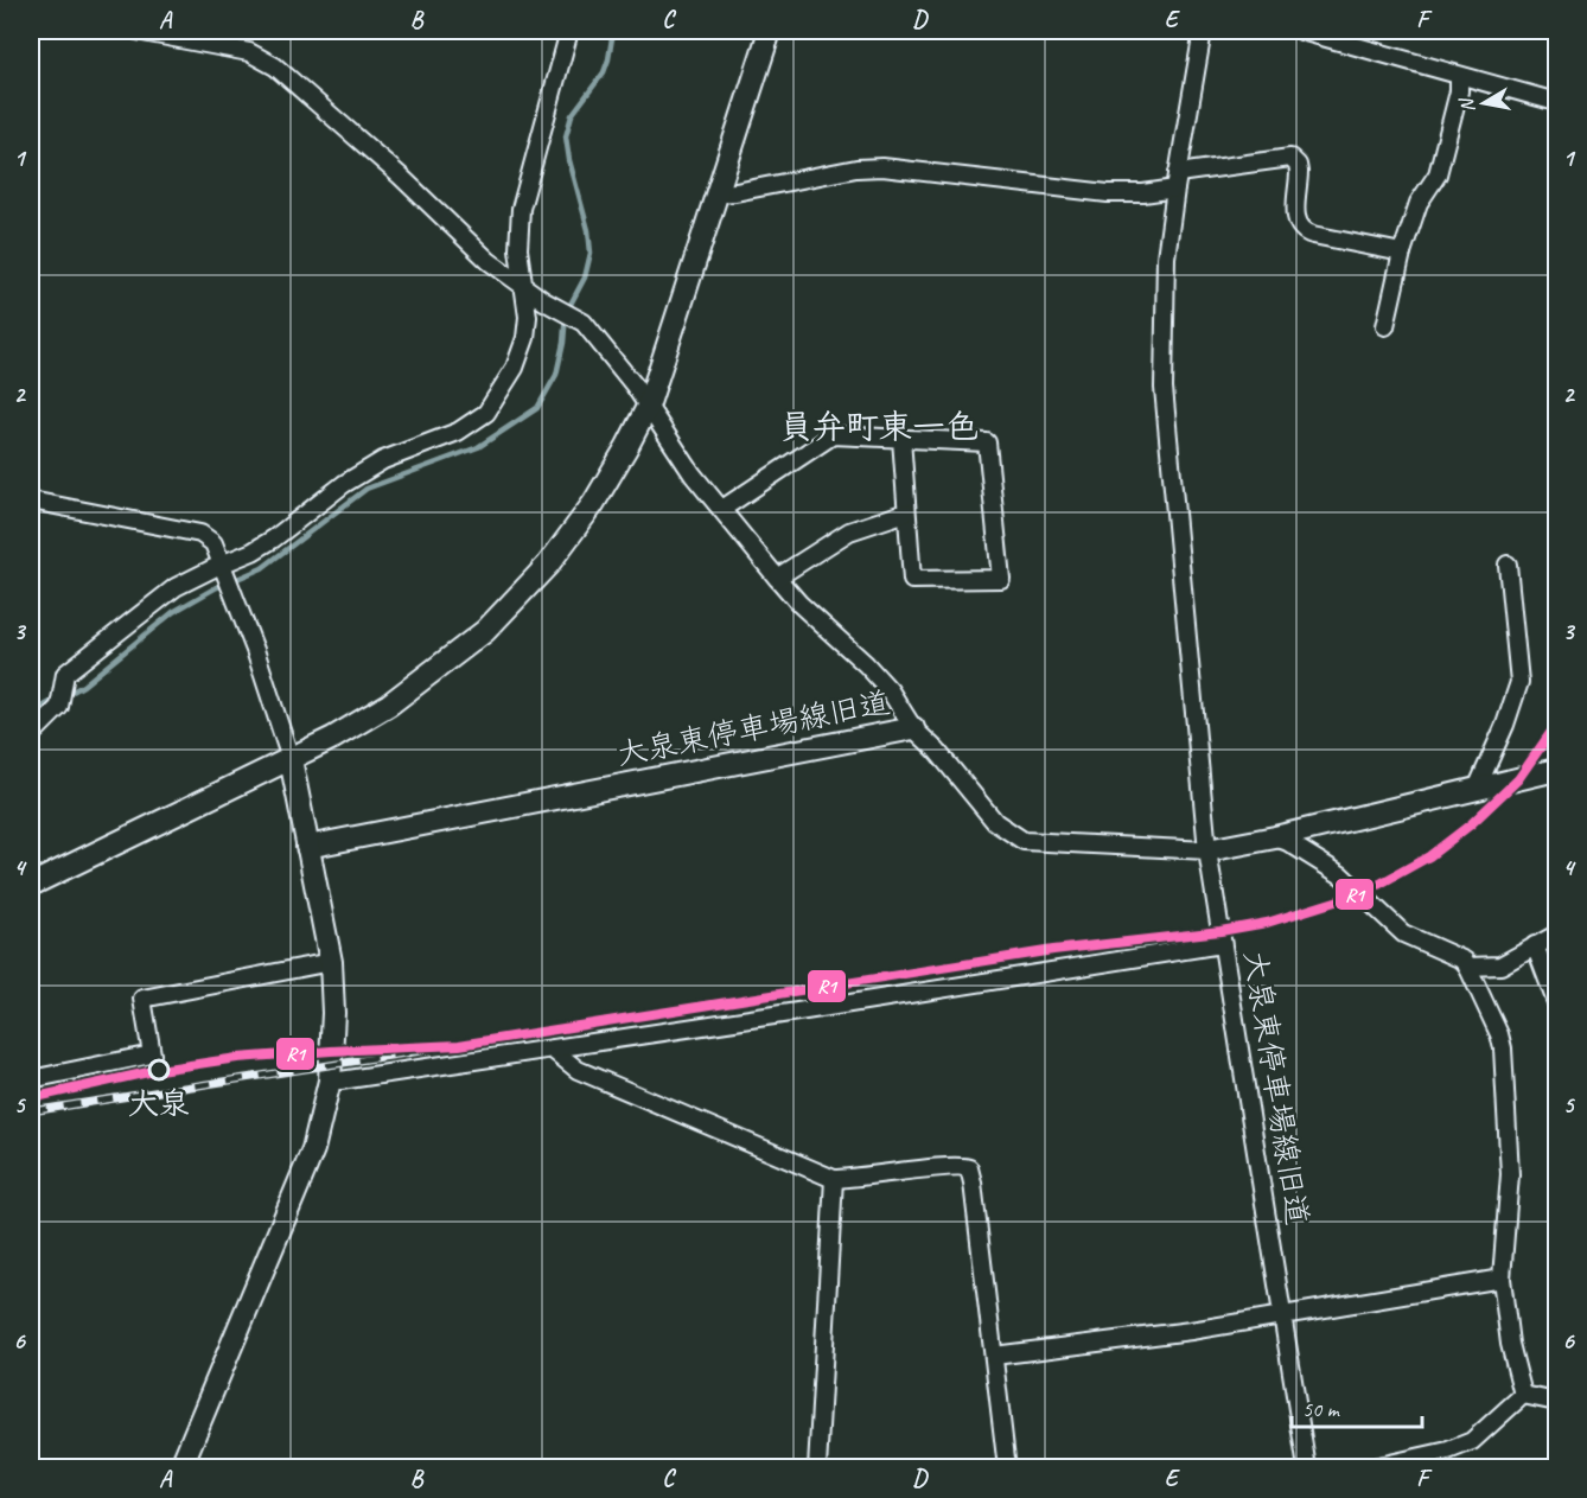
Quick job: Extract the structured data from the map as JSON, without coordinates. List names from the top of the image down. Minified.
{"streets":{"street":["大泉東停車場線旧道"]},"districts":["員弁町東一色"],"places":["大泉"],"lines":["transit line R1"],"scale_bar":"50 m","north":"left","grid":{"columns":["A","B","C","D","E","F"],"rows":["1","2","3","4","5","6"]}}
